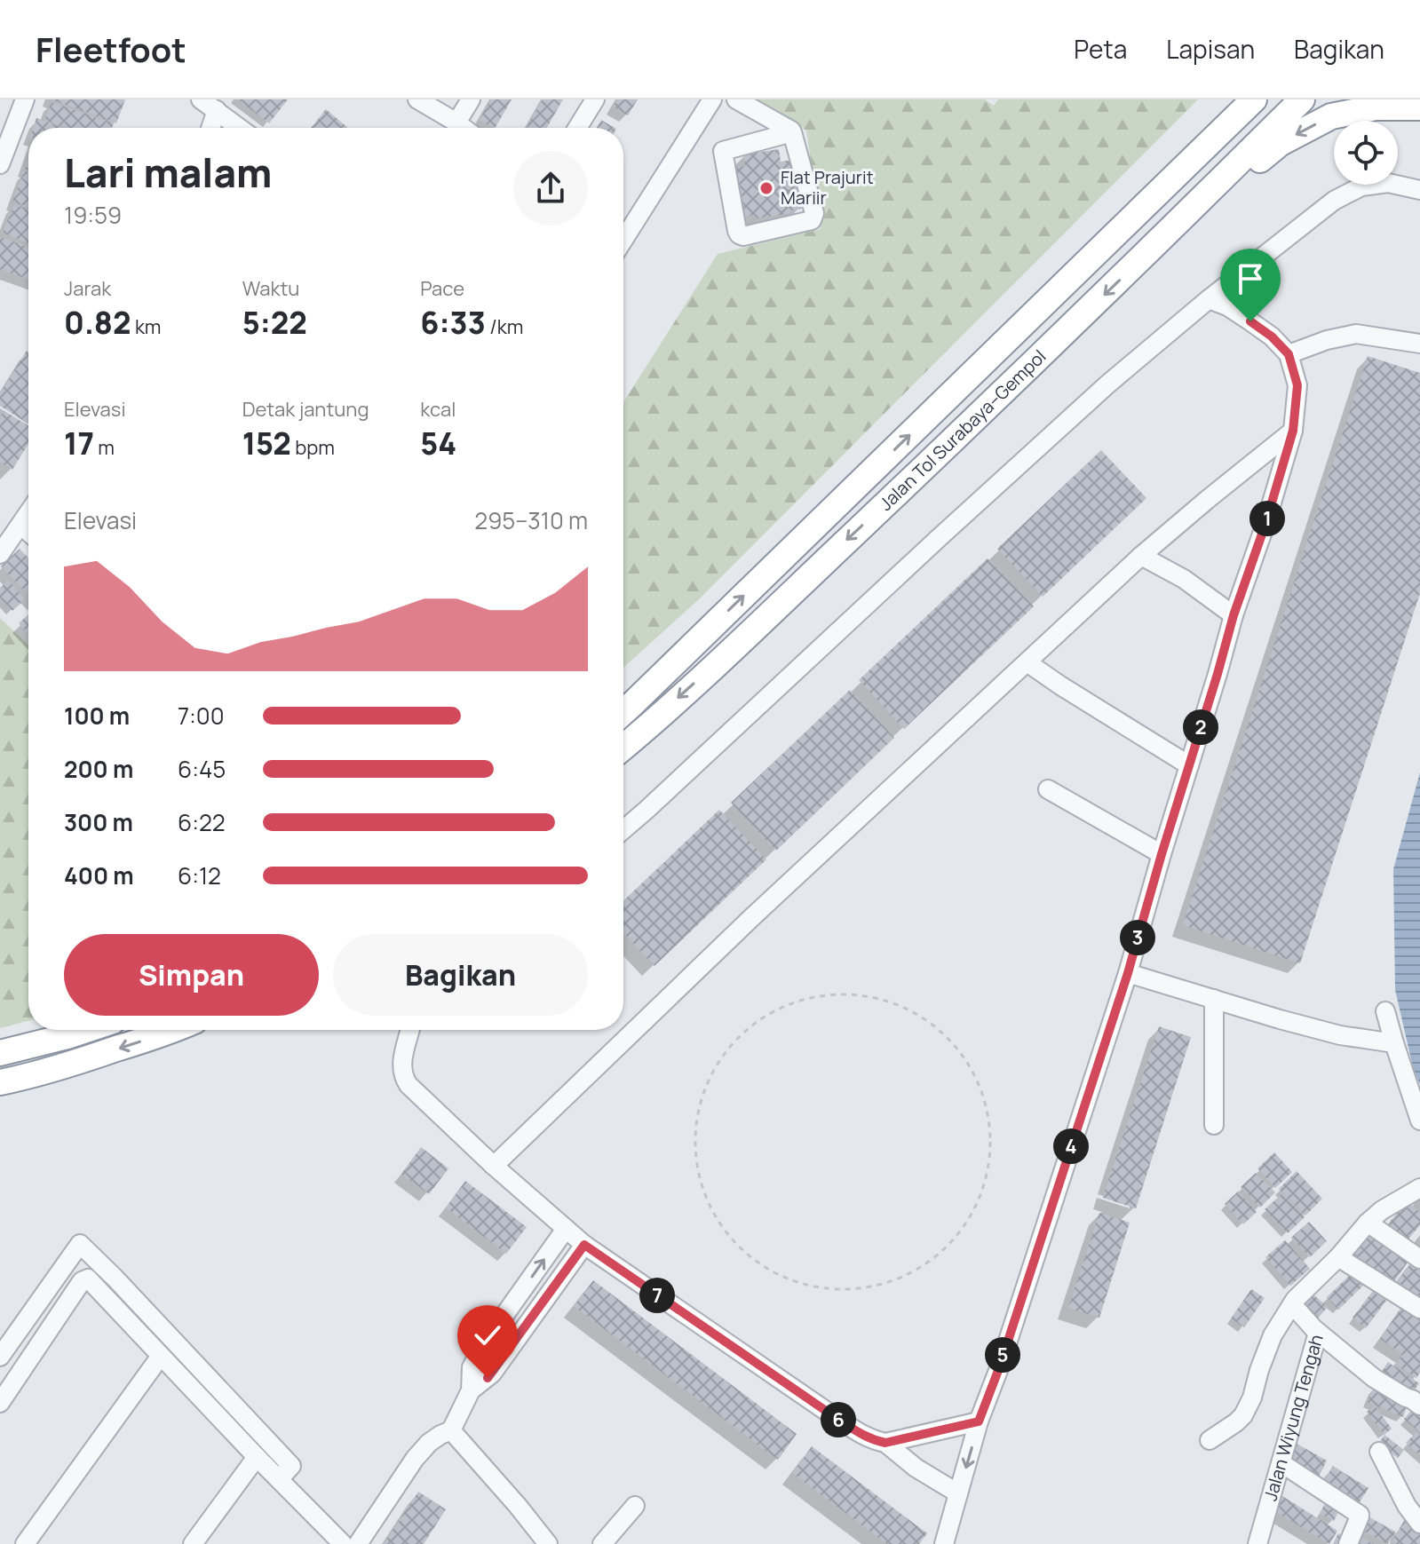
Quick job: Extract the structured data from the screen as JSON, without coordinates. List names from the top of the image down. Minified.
{"streets":{"highway":["Jalan Tol Surabaya–Gempol"],"street":["Jalan Wiyung Tengah"]},"places":["Flat Prajurit Mariir"],"page":{"header":"Fleetfoot","nav":["Peta","Lapisan","Bagikan"],"heading":["Lari malam","19:59"],"stats":[["Jarak","0.82 km"],["Waktu","5:22"],["Pace","6:33 /km"],["Elevasi","17 m"],["Detak jantung","152 bpm"],["kcal","54"]],"chart":["Elevasi","295–310 m"],"pins":["1","2","3","4","7","5","6"],"list":[{"name":"100 m","note":"7:00"},{"name":"200 m","note":"6:45"},{"name":"300 m","note":"6:22"},{"name":"400 m","note":"6:12"}],"buttons":["Simpan","Bagikan"]}}
